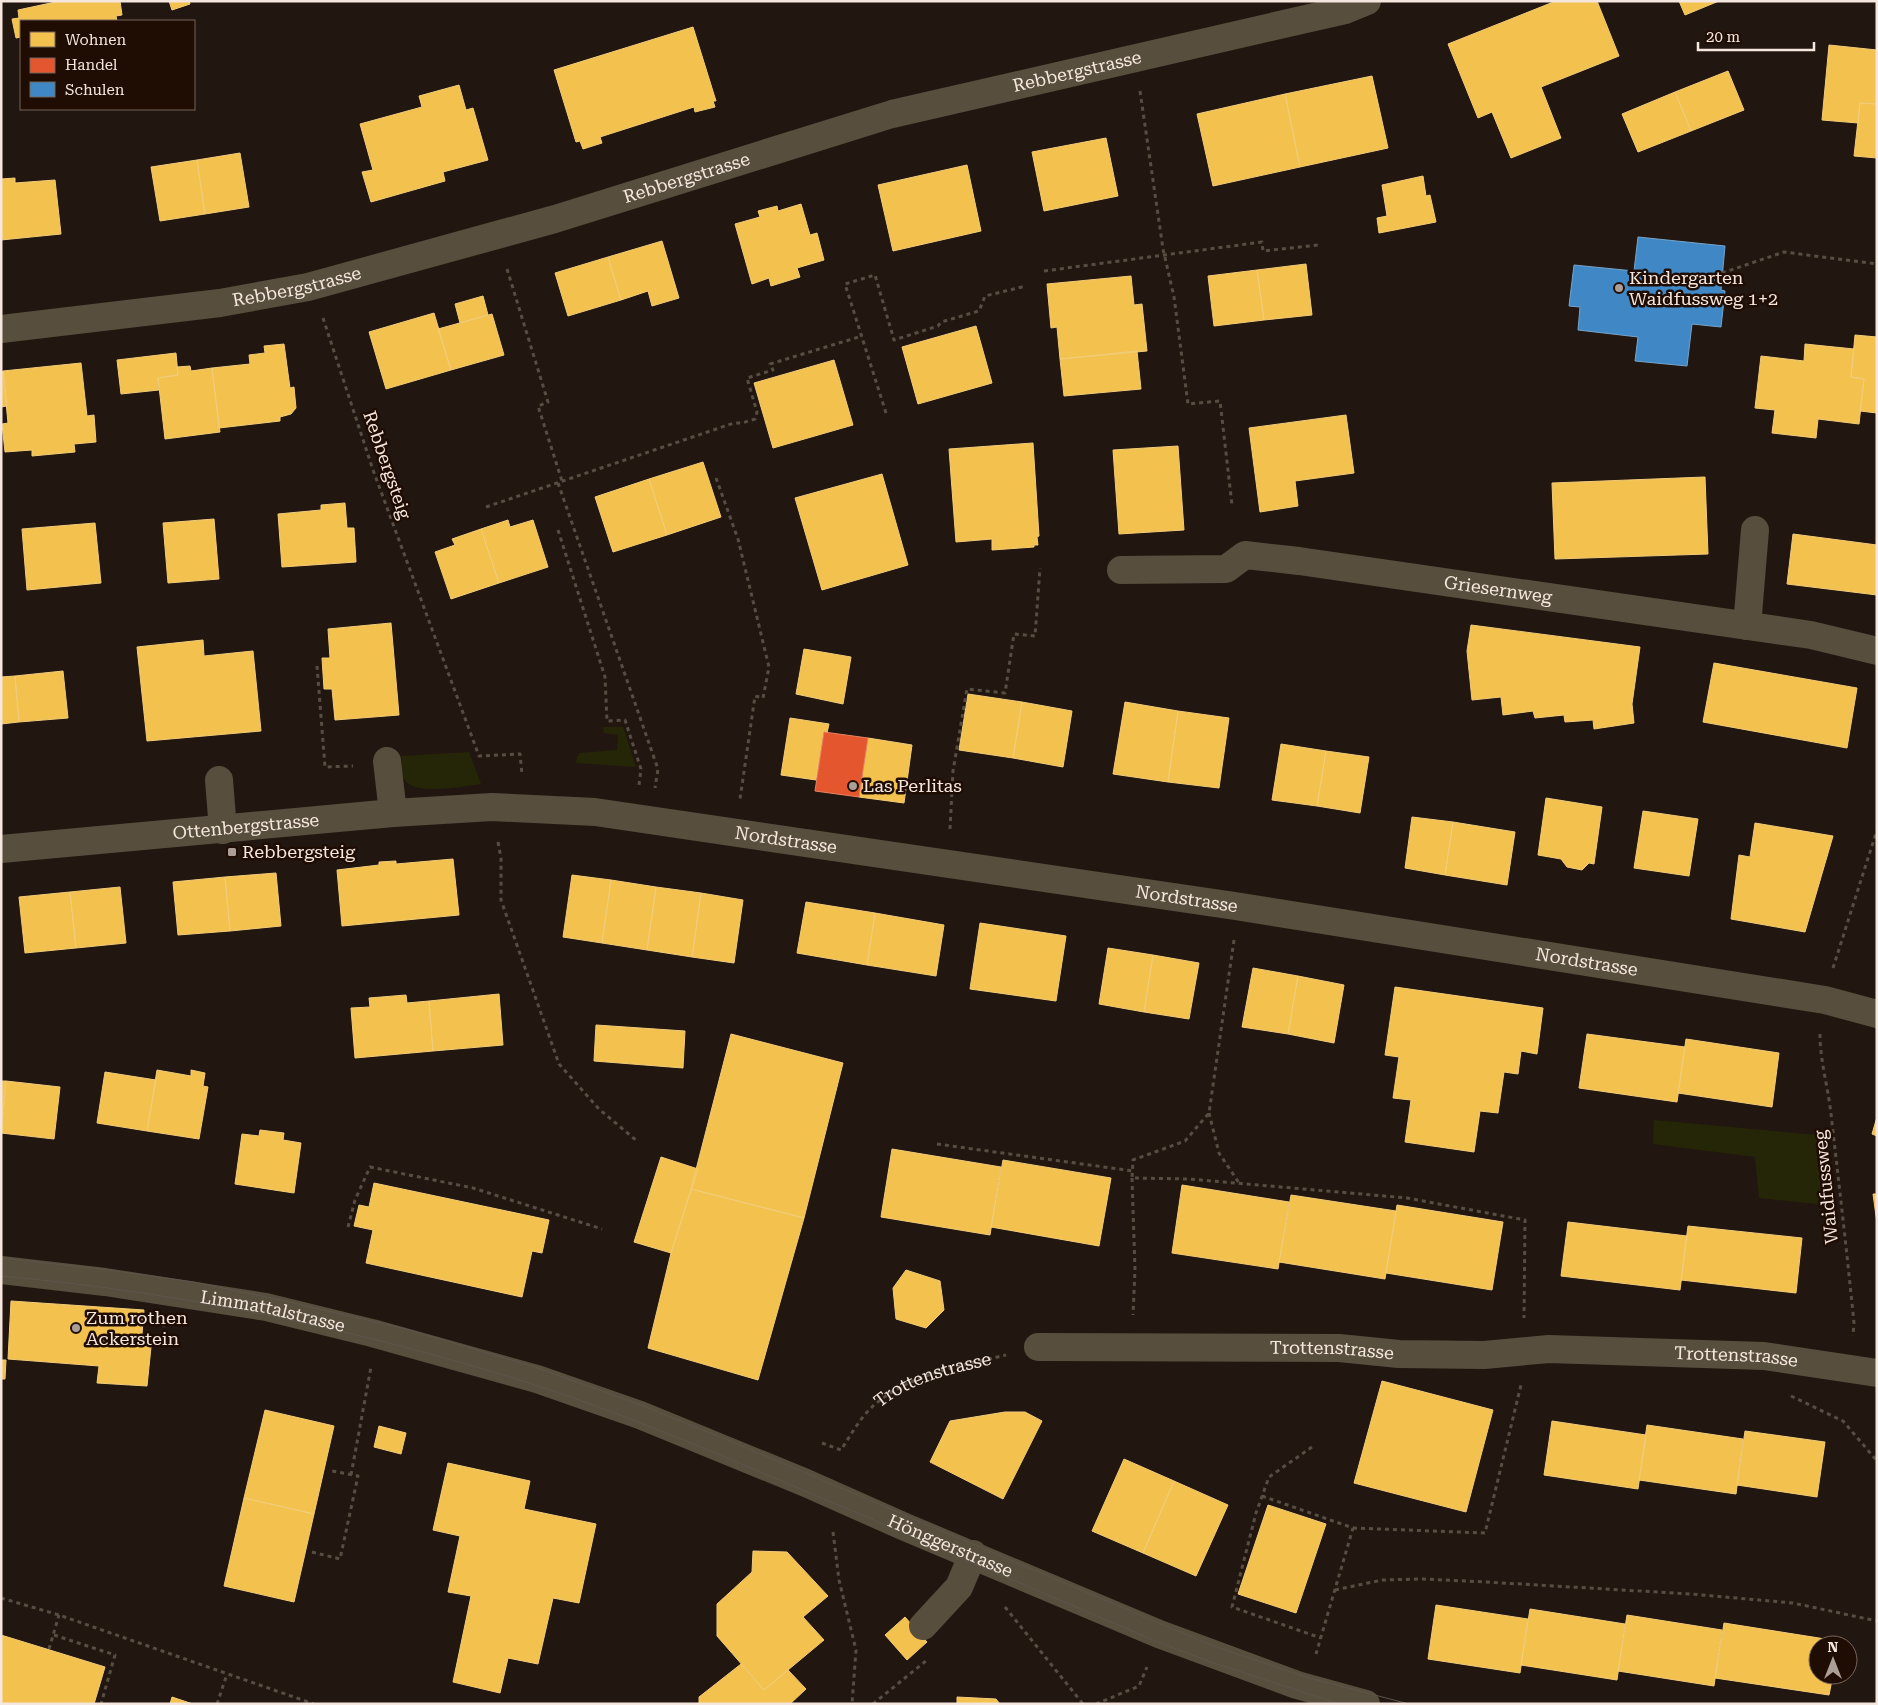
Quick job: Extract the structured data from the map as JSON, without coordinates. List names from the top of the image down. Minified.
{"streets":{"street":["Rebbergstrasse","Griesernweg","Ottenbergstrasse","Nordstrasse","Limmattalstrasse","Trottenstrasse","Hönggerstrasse"],"path":["Rebbergsteig","Waidfussweg"]},"crossings":[["Ottenbergstrasse","Nordstrasse"],["Limmattalstrasse","Hönggerstrasse"]],"places":{"other":["Kindergarten Waidfussweg 1+2","Las Perlitas","Zum rothen Ackerstein"],"transit":["Rebbergsteig"]},"legend":["Wohnen","Handel","Schulen"],"scale_bar":"20 m","north":"top"}
